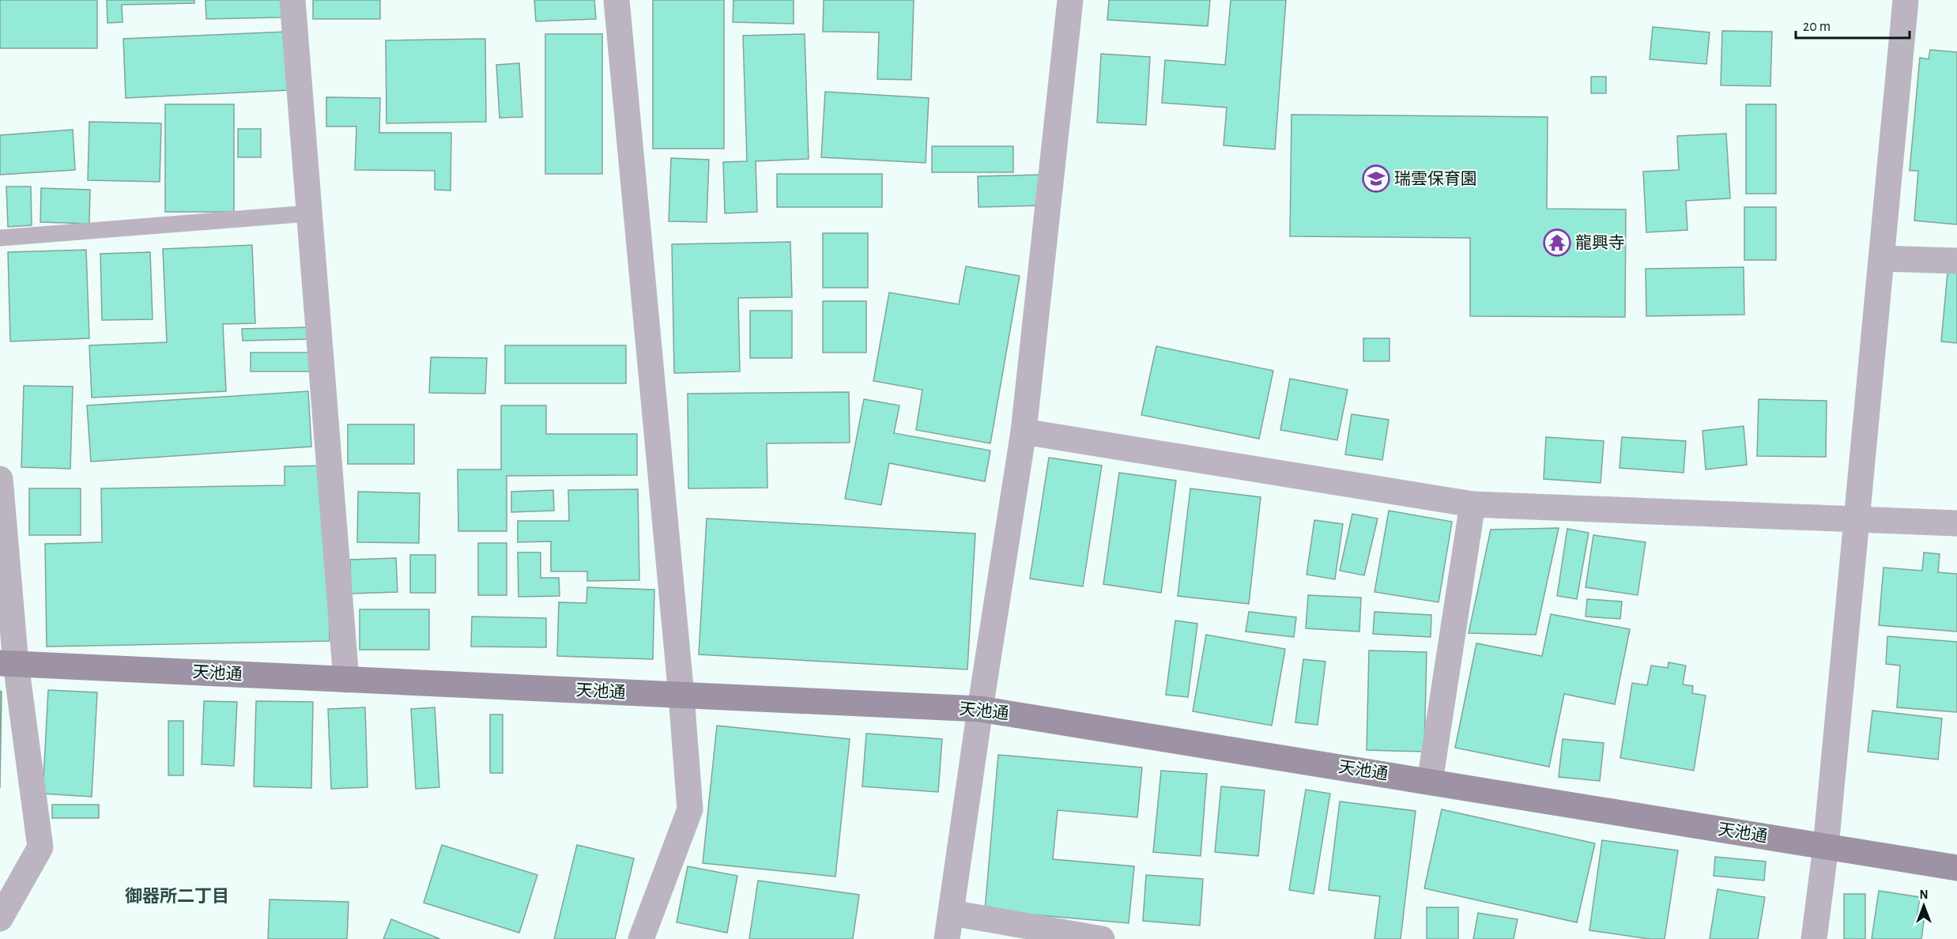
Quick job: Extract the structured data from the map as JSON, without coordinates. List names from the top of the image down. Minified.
{"streets":{"street":["天池通"]},"districts":["御器所二丁目"],"places":{"school or university":["瑞雲保育園"],"temple":["龍興寺"]},"scale_bar":"20 m","north":"top"}
